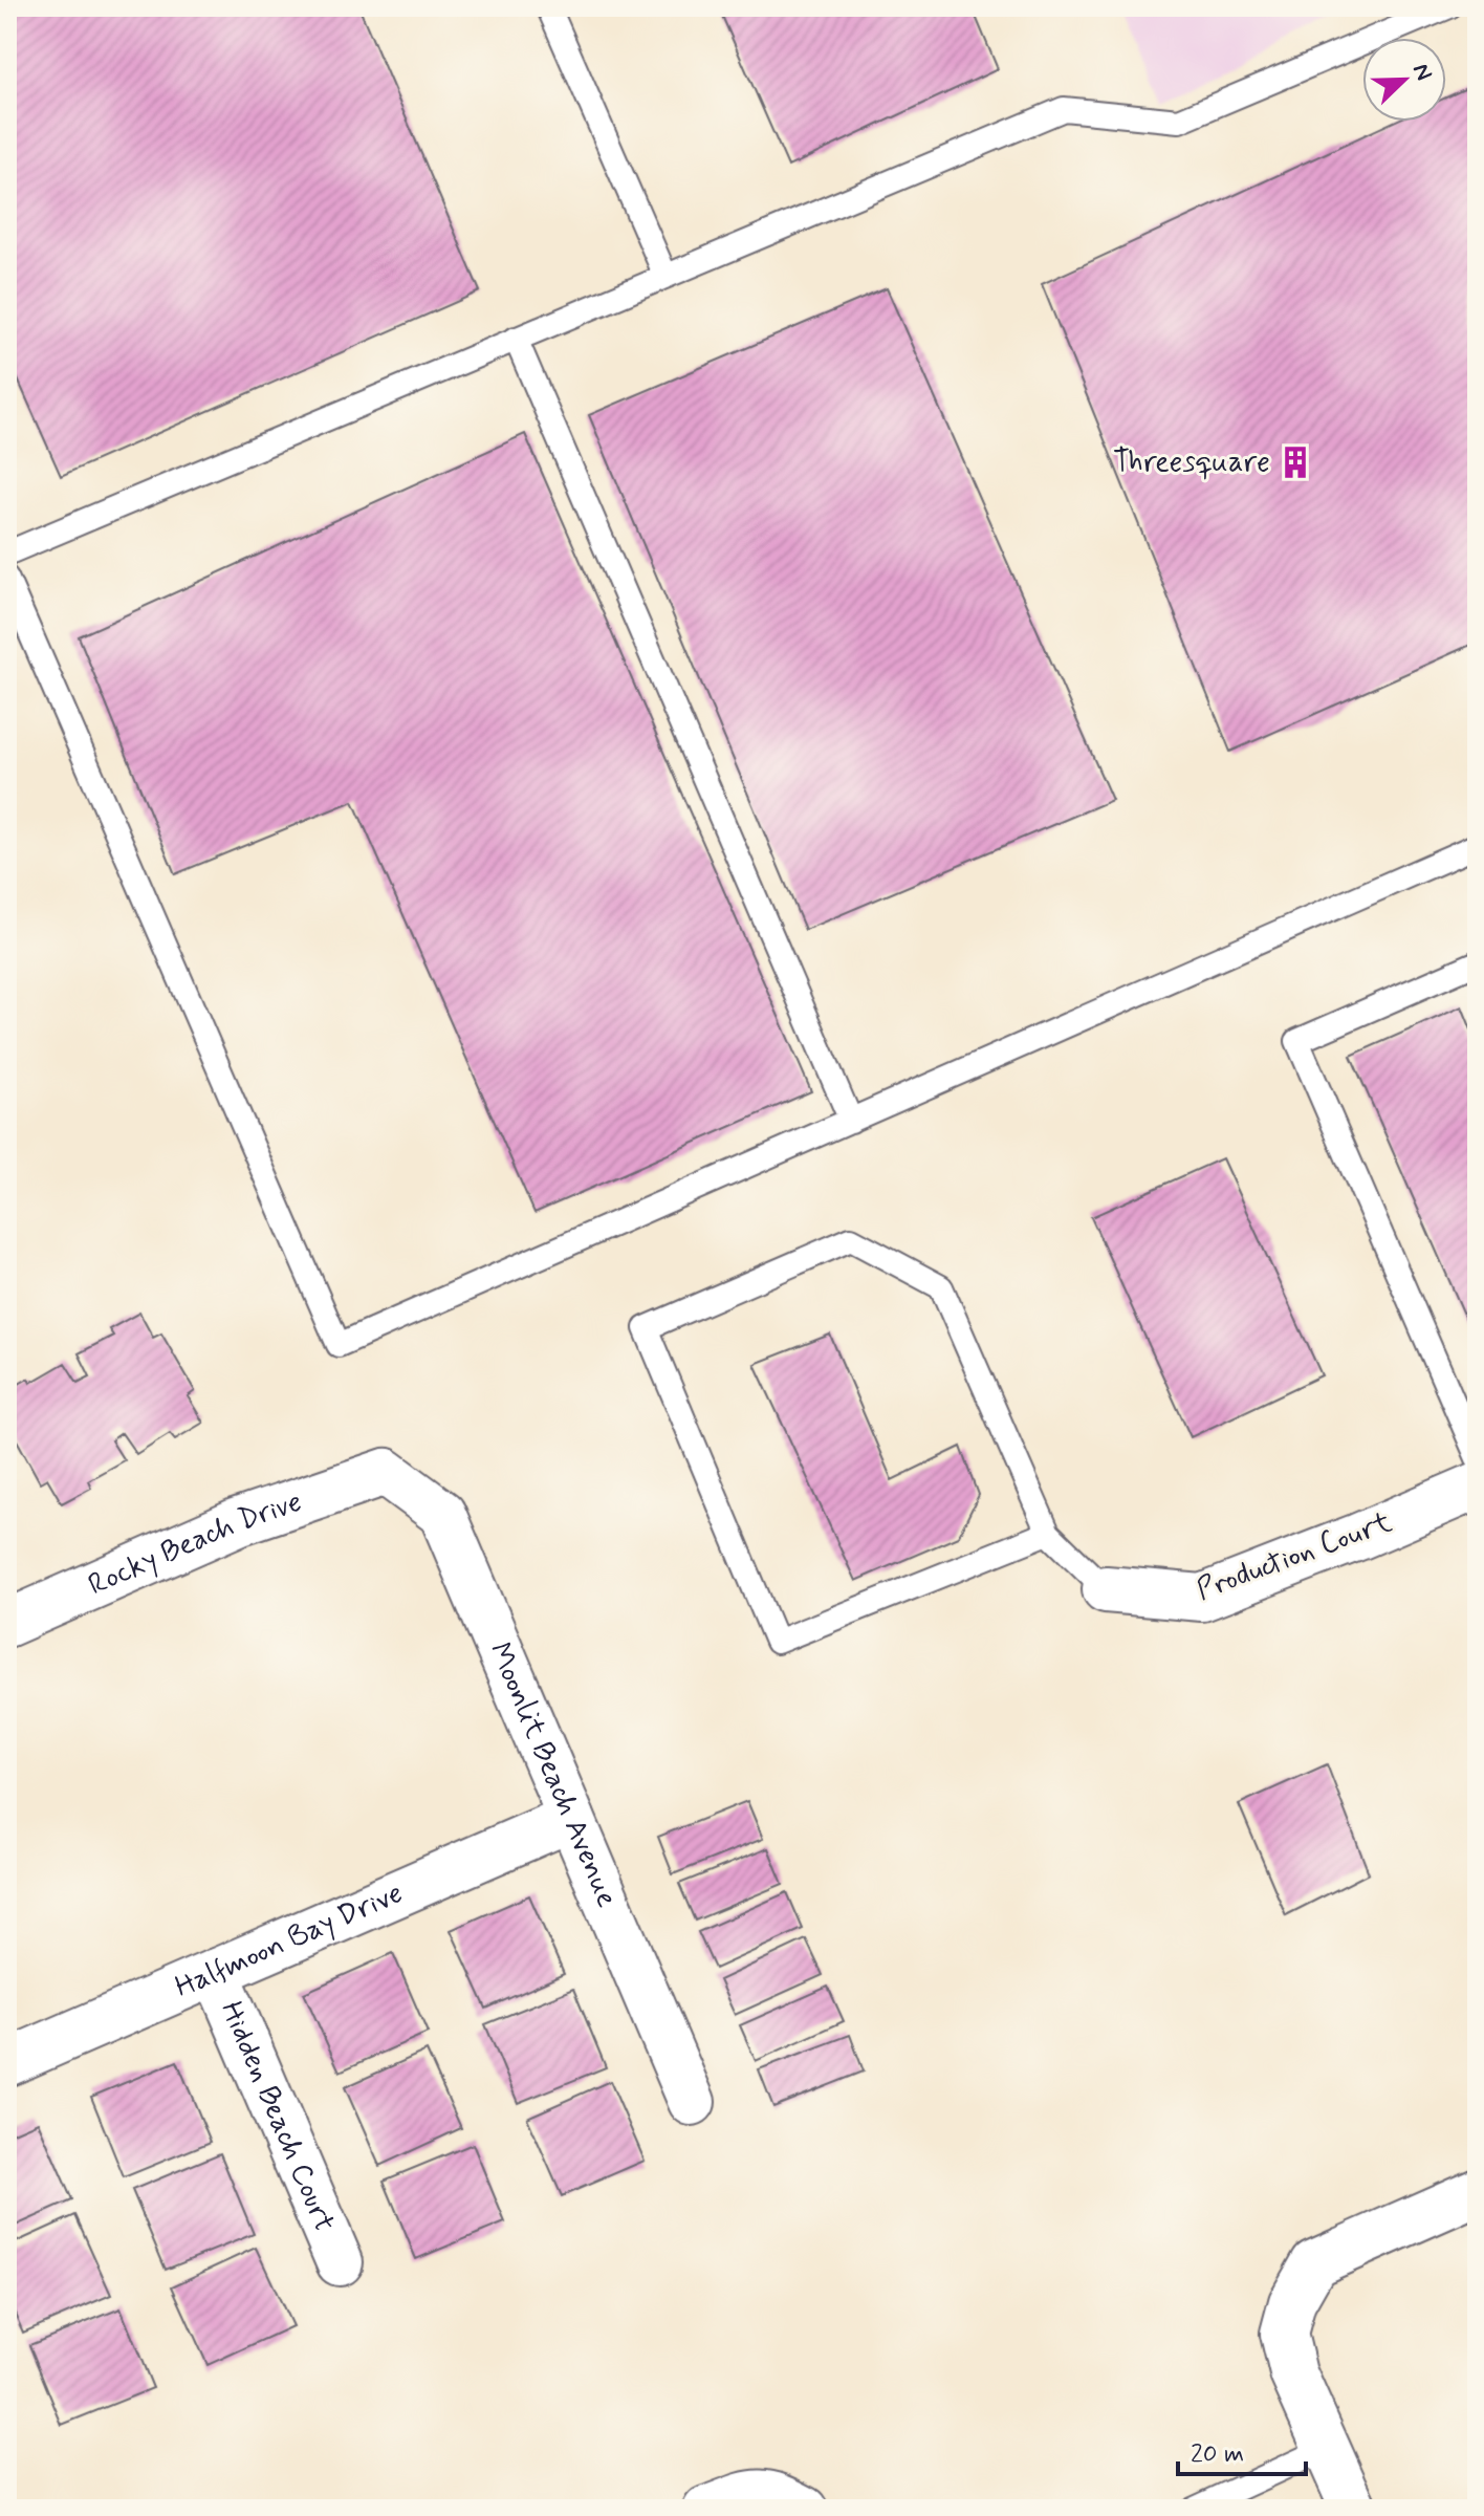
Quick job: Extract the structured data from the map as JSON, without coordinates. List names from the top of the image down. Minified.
{"streets":{"street":["Rocky Beach Drive","Production Court","Moonlit Beach Avenue","Halfmoon Bay Drive","Hidden Beach Court"]},"crossings":[["Rocky Beach Drive","Moonlit Beach Avenue"],["Moonlit Beach Avenue","Halfmoon Bay Drive"],["Halfmoon Bay Drive","Hidden Beach Court"]],"places":{"building":["Threesquare"]},"scale_bar":"20 m","north":"top right"}
